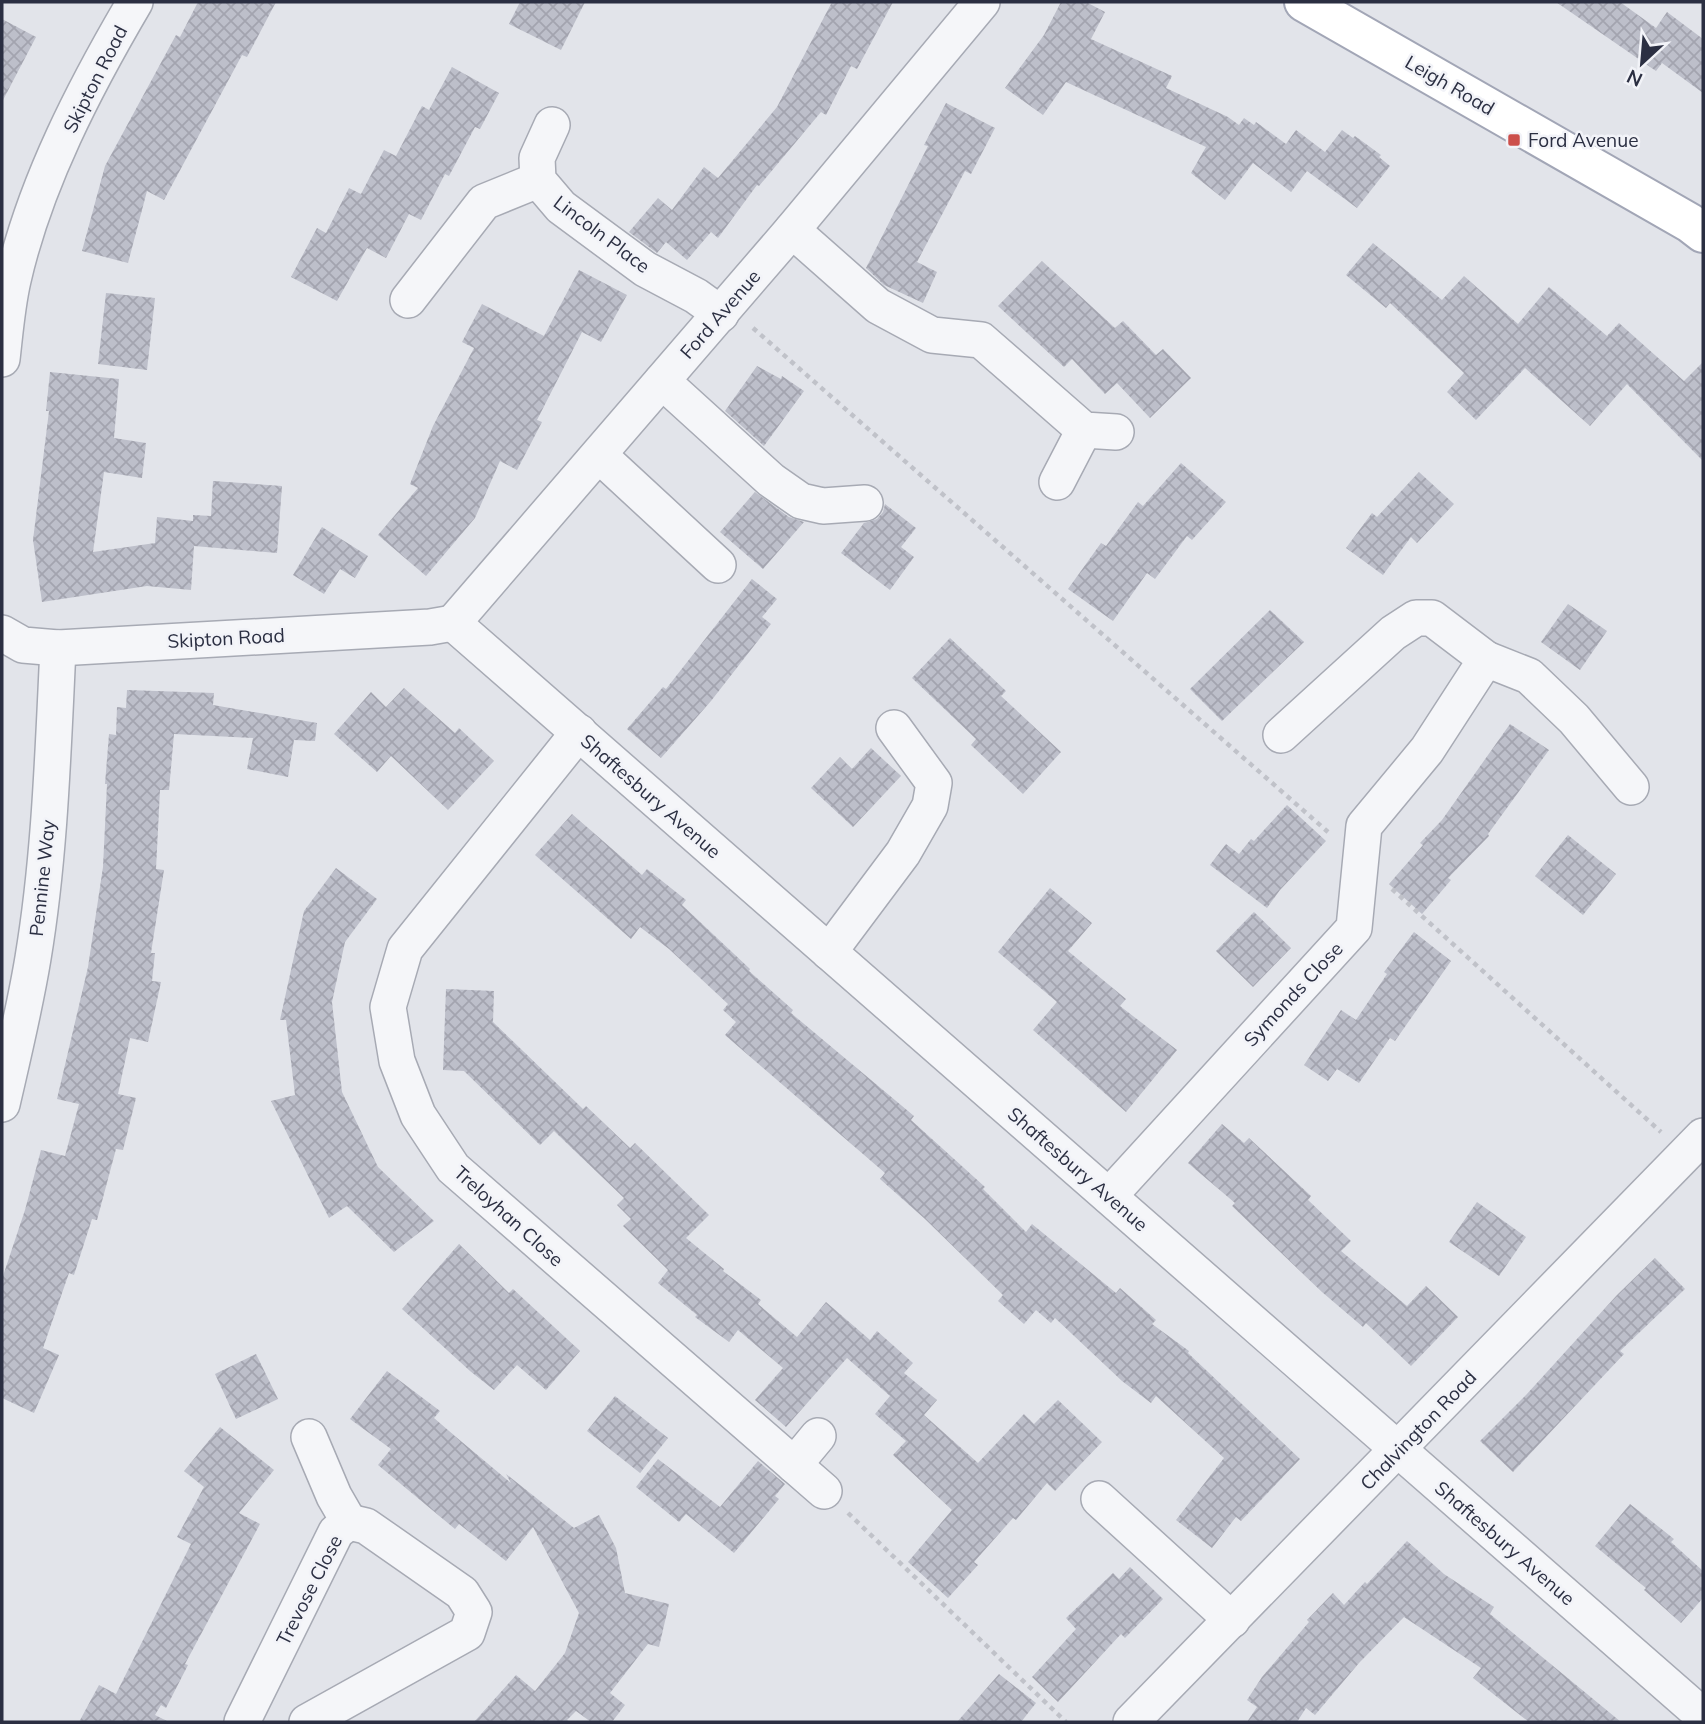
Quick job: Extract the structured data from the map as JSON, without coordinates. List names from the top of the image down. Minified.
{"streets":{"main road":["Leigh Road"],"street":["Skipton Road","Lincoln Place","Ford Avenue","Shaftesbury Avenue","Pennine Way","Symonds Close","Treloyhan Close","Chalvington Road","Trevose Close"]},"crossings":[["Skipton Road","Ford Avenue"],["Skipton Road","Shaftesbury Avenue"],["Skipton Road","Pennine Way"],["Lincoln Place","Ford Avenue"],["Ford Avenue","Shaftesbury Avenue"],["Shaftesbury Avenue","Symonds Close"],["Shaftesbury Avenue","Treloyhan Close"],["Shaftesbury Avenue","Chalvington Road"]],"places":{"transit":["Ford Avenue"]},"north":"bottom left"}
